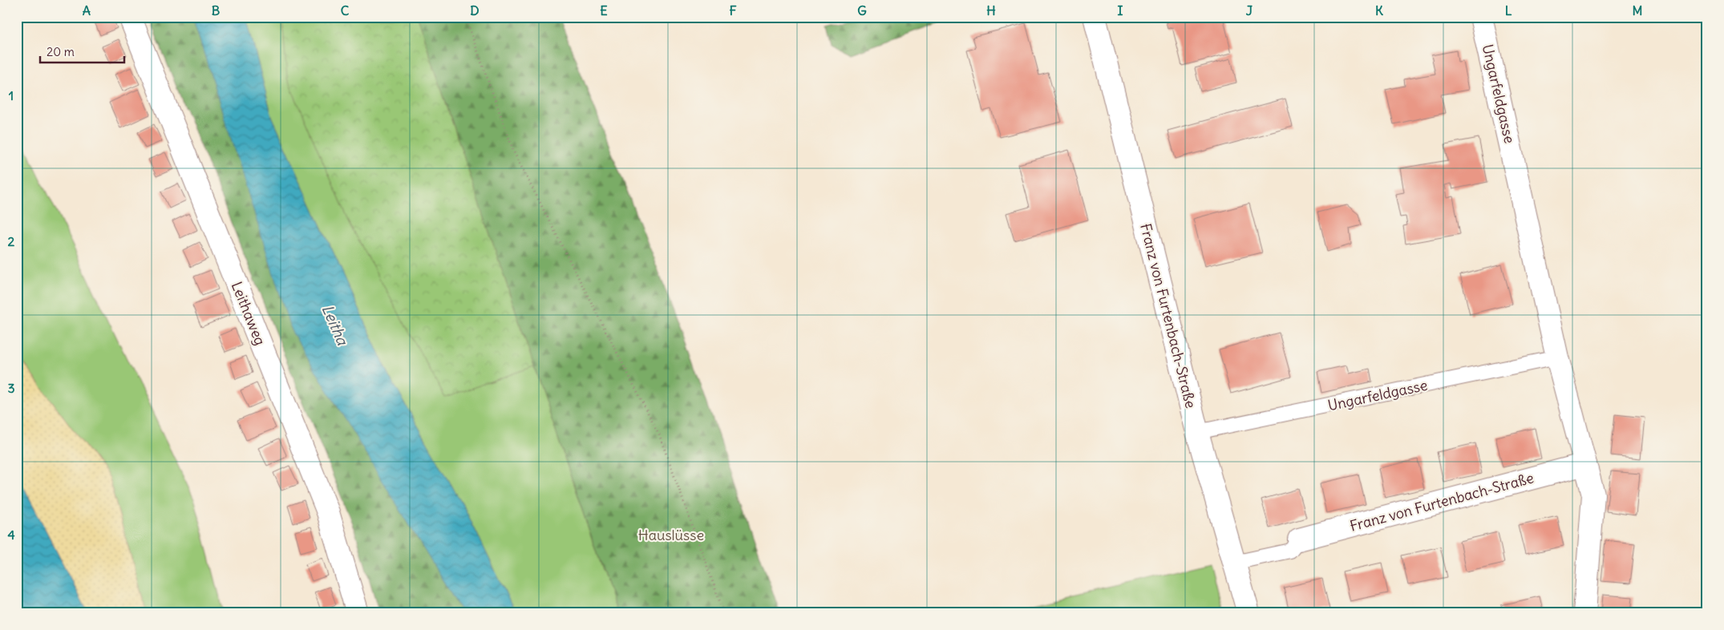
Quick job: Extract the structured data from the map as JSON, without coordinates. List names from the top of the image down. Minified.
{"streets":{"street":["Ungarfeldgasse","Leithaweg","Franz von Furtenbach-Straße"]},"crossings":[["Ungarfeldgasse","Franz von Furtenbach-Straße"]],"water":["Leitha"],"parks":["Hauslüsse"],"scale_bar":"20 m","grid":{"columns":["A","B","C","D","E","F","G","H","I","J","K","L","M"],"rows":["1","2","3","4"]}}
